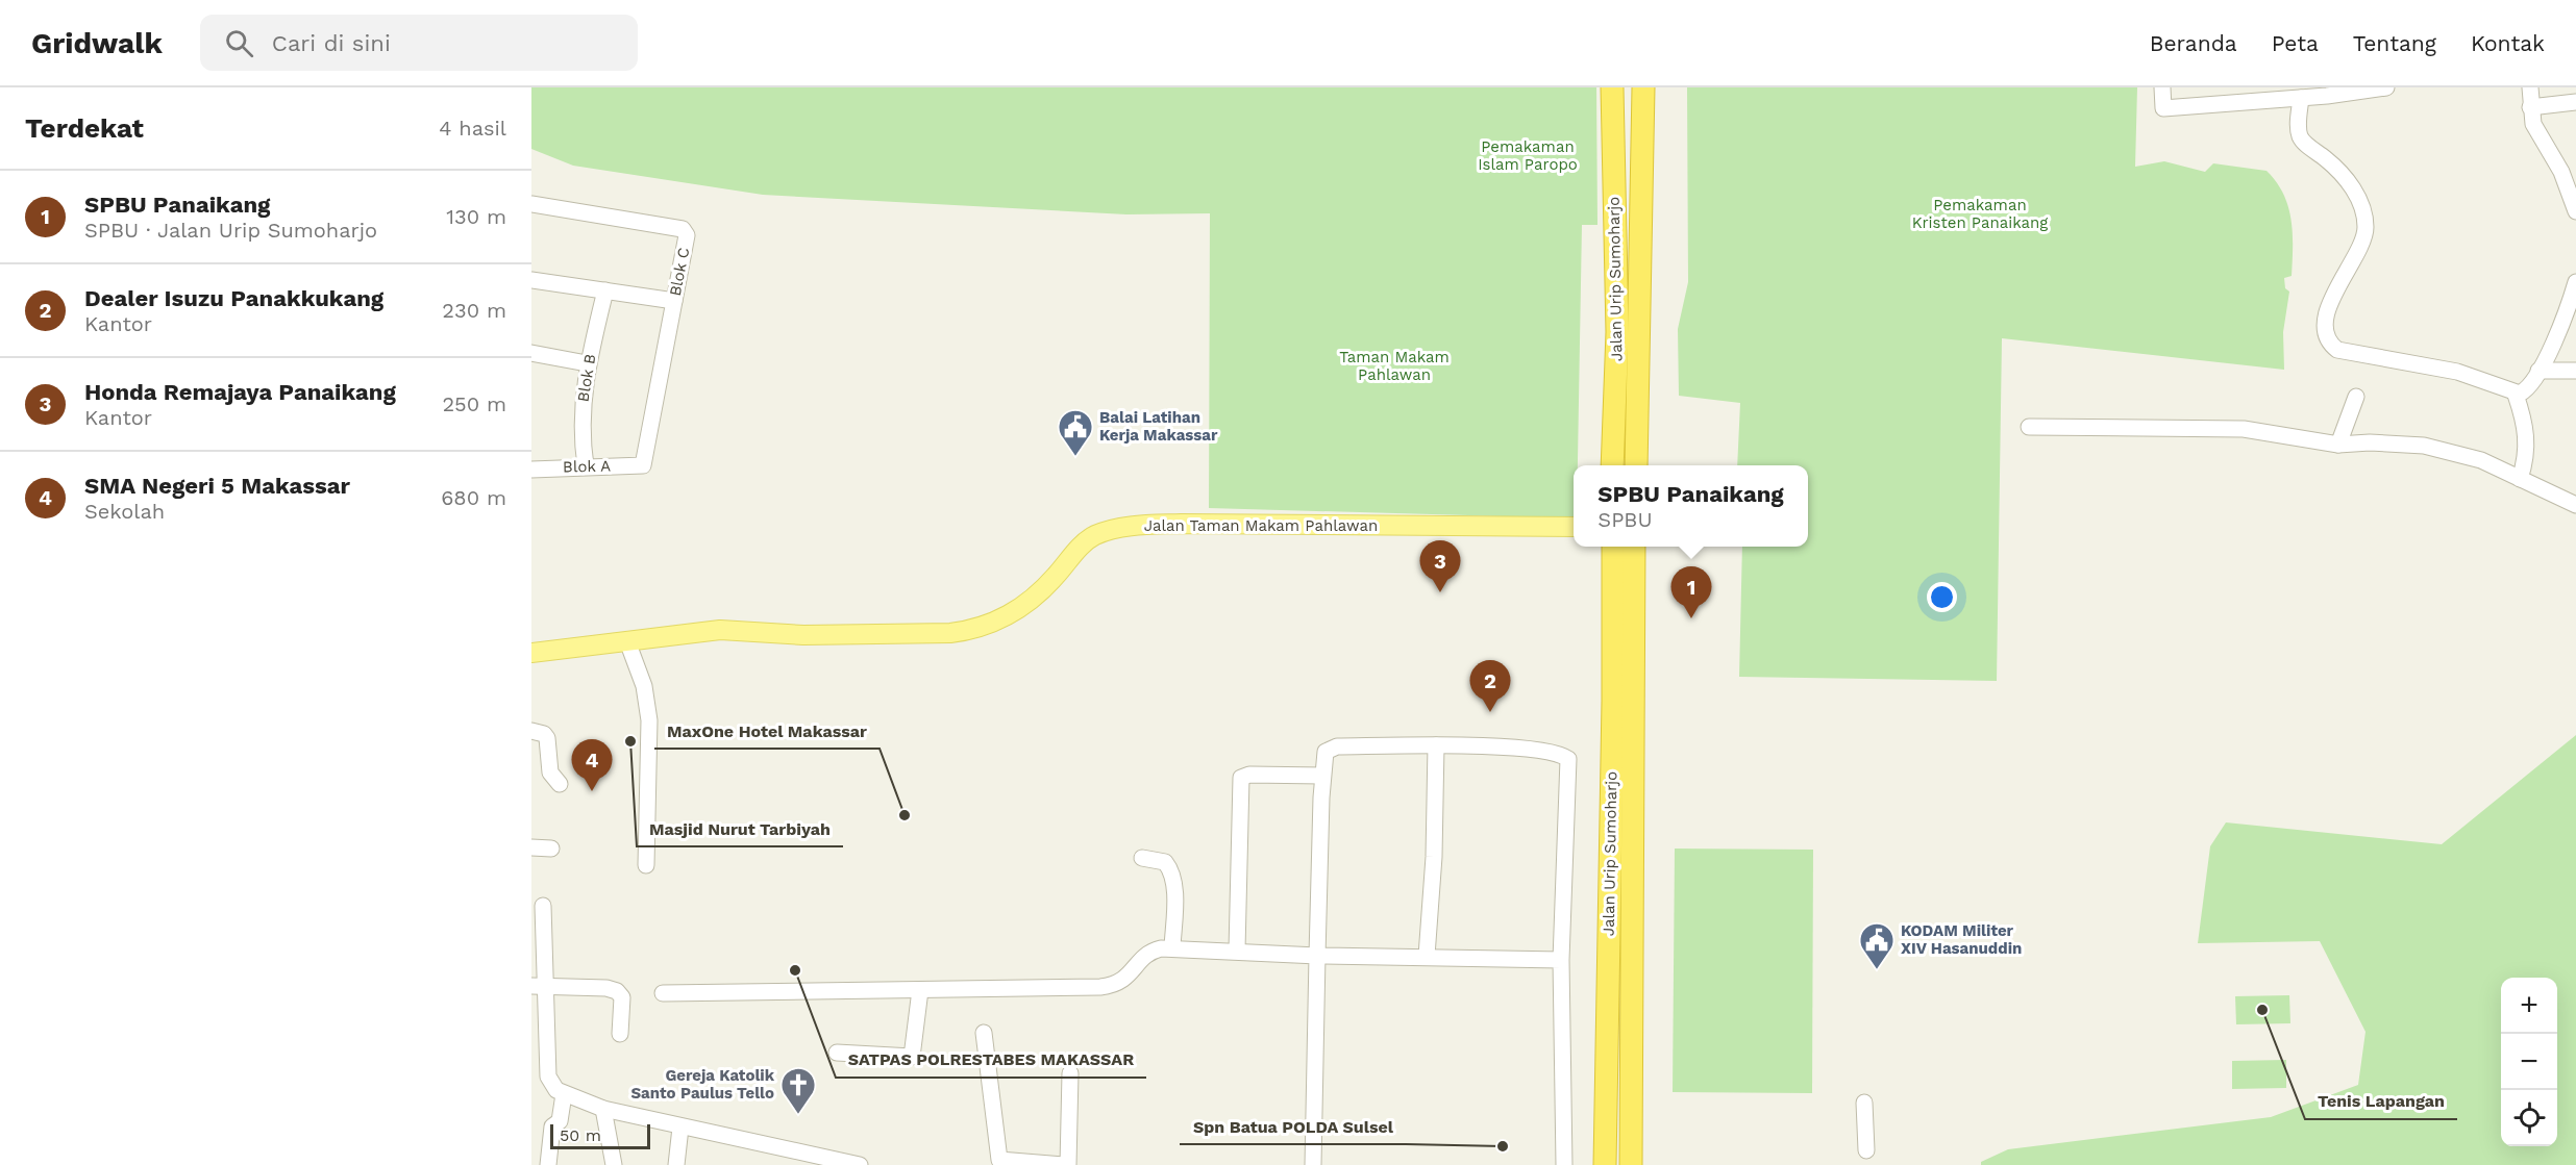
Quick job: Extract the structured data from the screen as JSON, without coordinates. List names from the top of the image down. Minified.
{"streets":{"highway":["Jalan Urip Sumoharjo"],"main road":["Jalan Taman Makam Pahlawan"],"street":["Blok C","Blok B","Blok A"]},"crossings":[["Blok C","Blok A"],["Blok B","Blok A"]],"parks":["Pemakaman Islam Paropo","Pemakaman Kristen Panaikang","Taman Makam Pahlawan"],"places":{"public building":["Balai Latihan Kerja Makassar","KODAM Militer XIV Hasanuddin"],"other":["Masjid Nurut Tarbiyah","MaxOne Hotel Makassar","SATPAS POLRESTABES MAKASSAR","Tenis Lapangan","Spn Batua POLDA Sulsel"],"church":["Gereja Katolik Santo Paulus Tello"]},"scale_bar":"50 m","page":{"header":"Gridwalk","search":"Cari di sini","nav":["Beranda","Peta","Tentang","Kontak"],"heading":["Terdekat","4 hasil"],"list":[{"mark":"1","name":"SPBU Panaikang","note":"SPBU · Jalan Urip Sumoharjo","value":"130 m"},{"mark":"2","name":"Dealer Isuzu Panakkukang","note":"Kantor","value":"230 m"},{"mark":"3","name":"Honda Remajaya Panaikang","note":"Kantor","value":"250 m"},{"mark":"4","name":"SMA Negeri 5 Makassar","note":"Sekolah","value":"680 m"}],"popup":["SPBU Panaikang","SPBU"],"pins":["3","1","2","4"],"map_buttons":["+","−"],"scale":"50 m"}}
